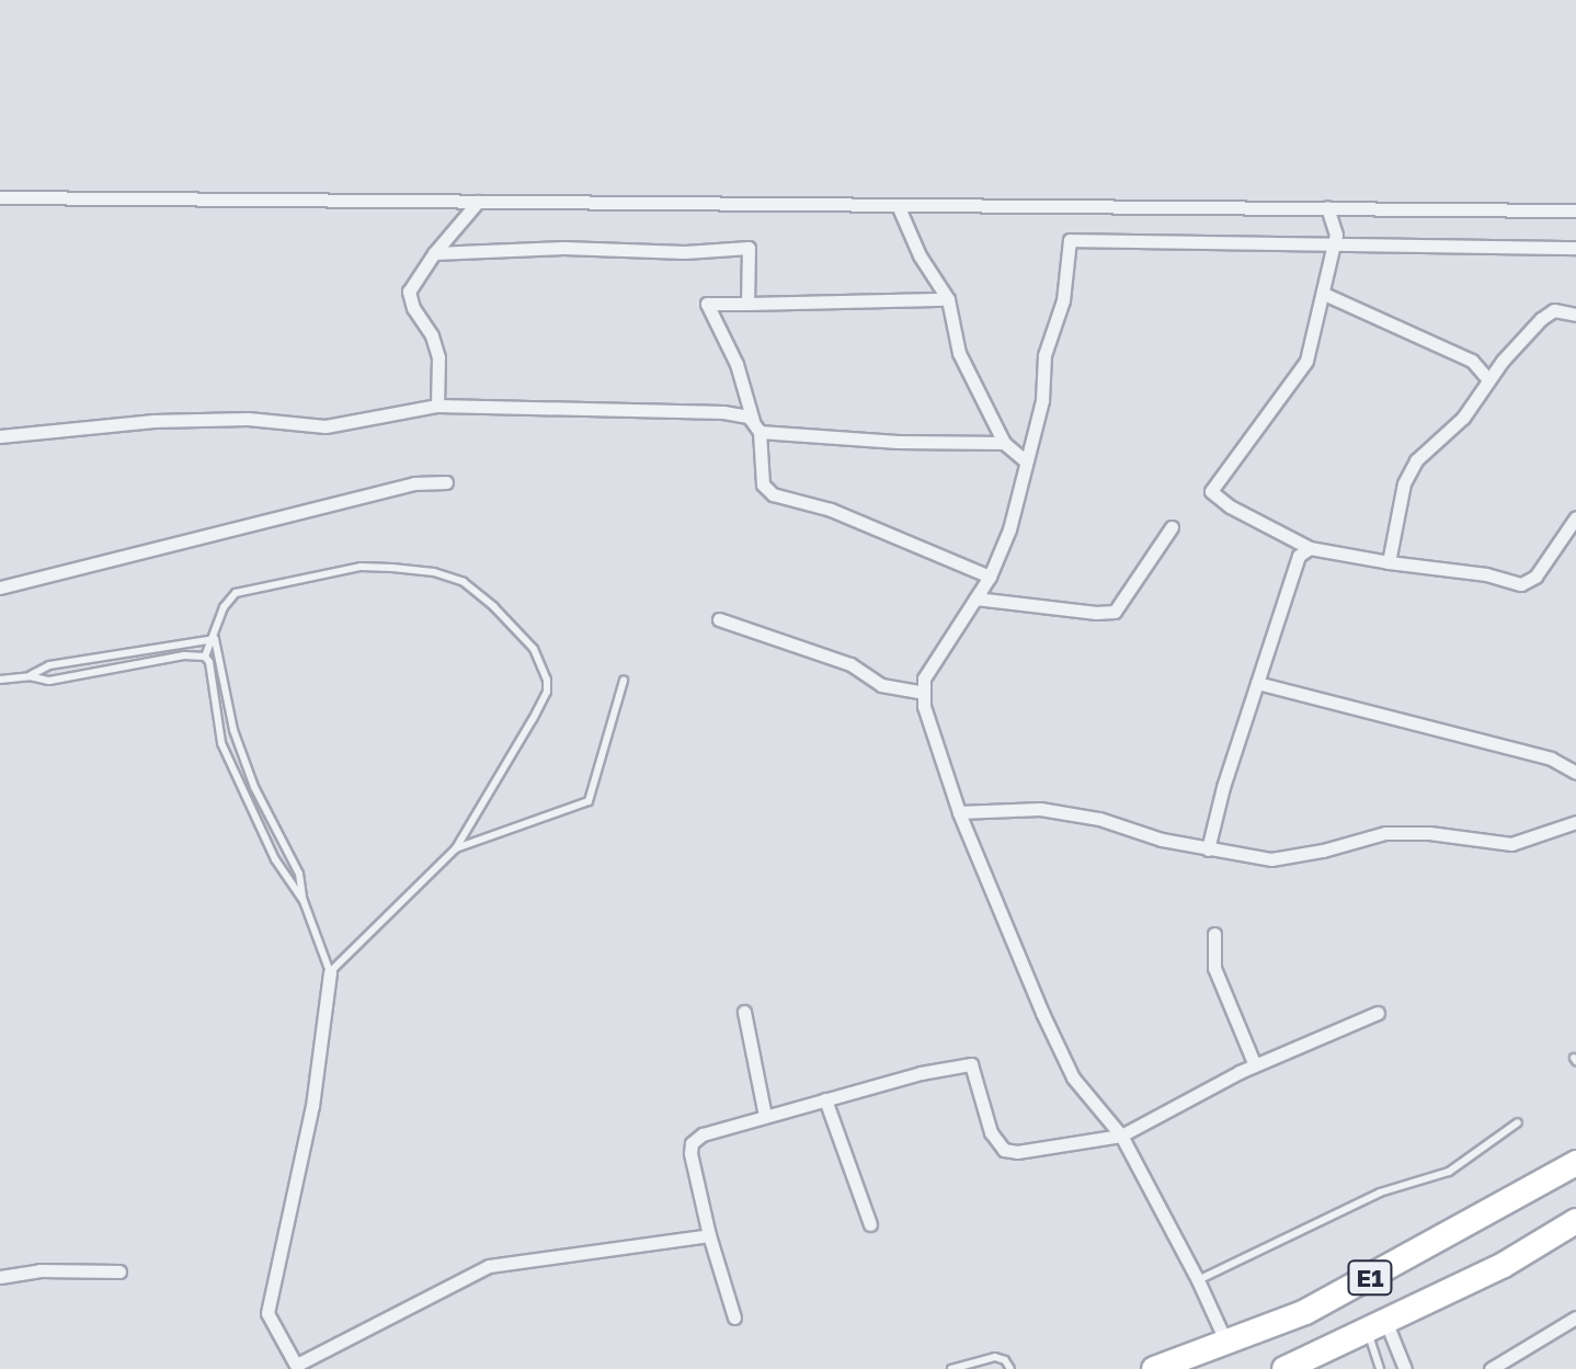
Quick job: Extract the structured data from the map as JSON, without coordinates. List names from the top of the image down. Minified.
{"streets":{"highway":["E1"]}}
